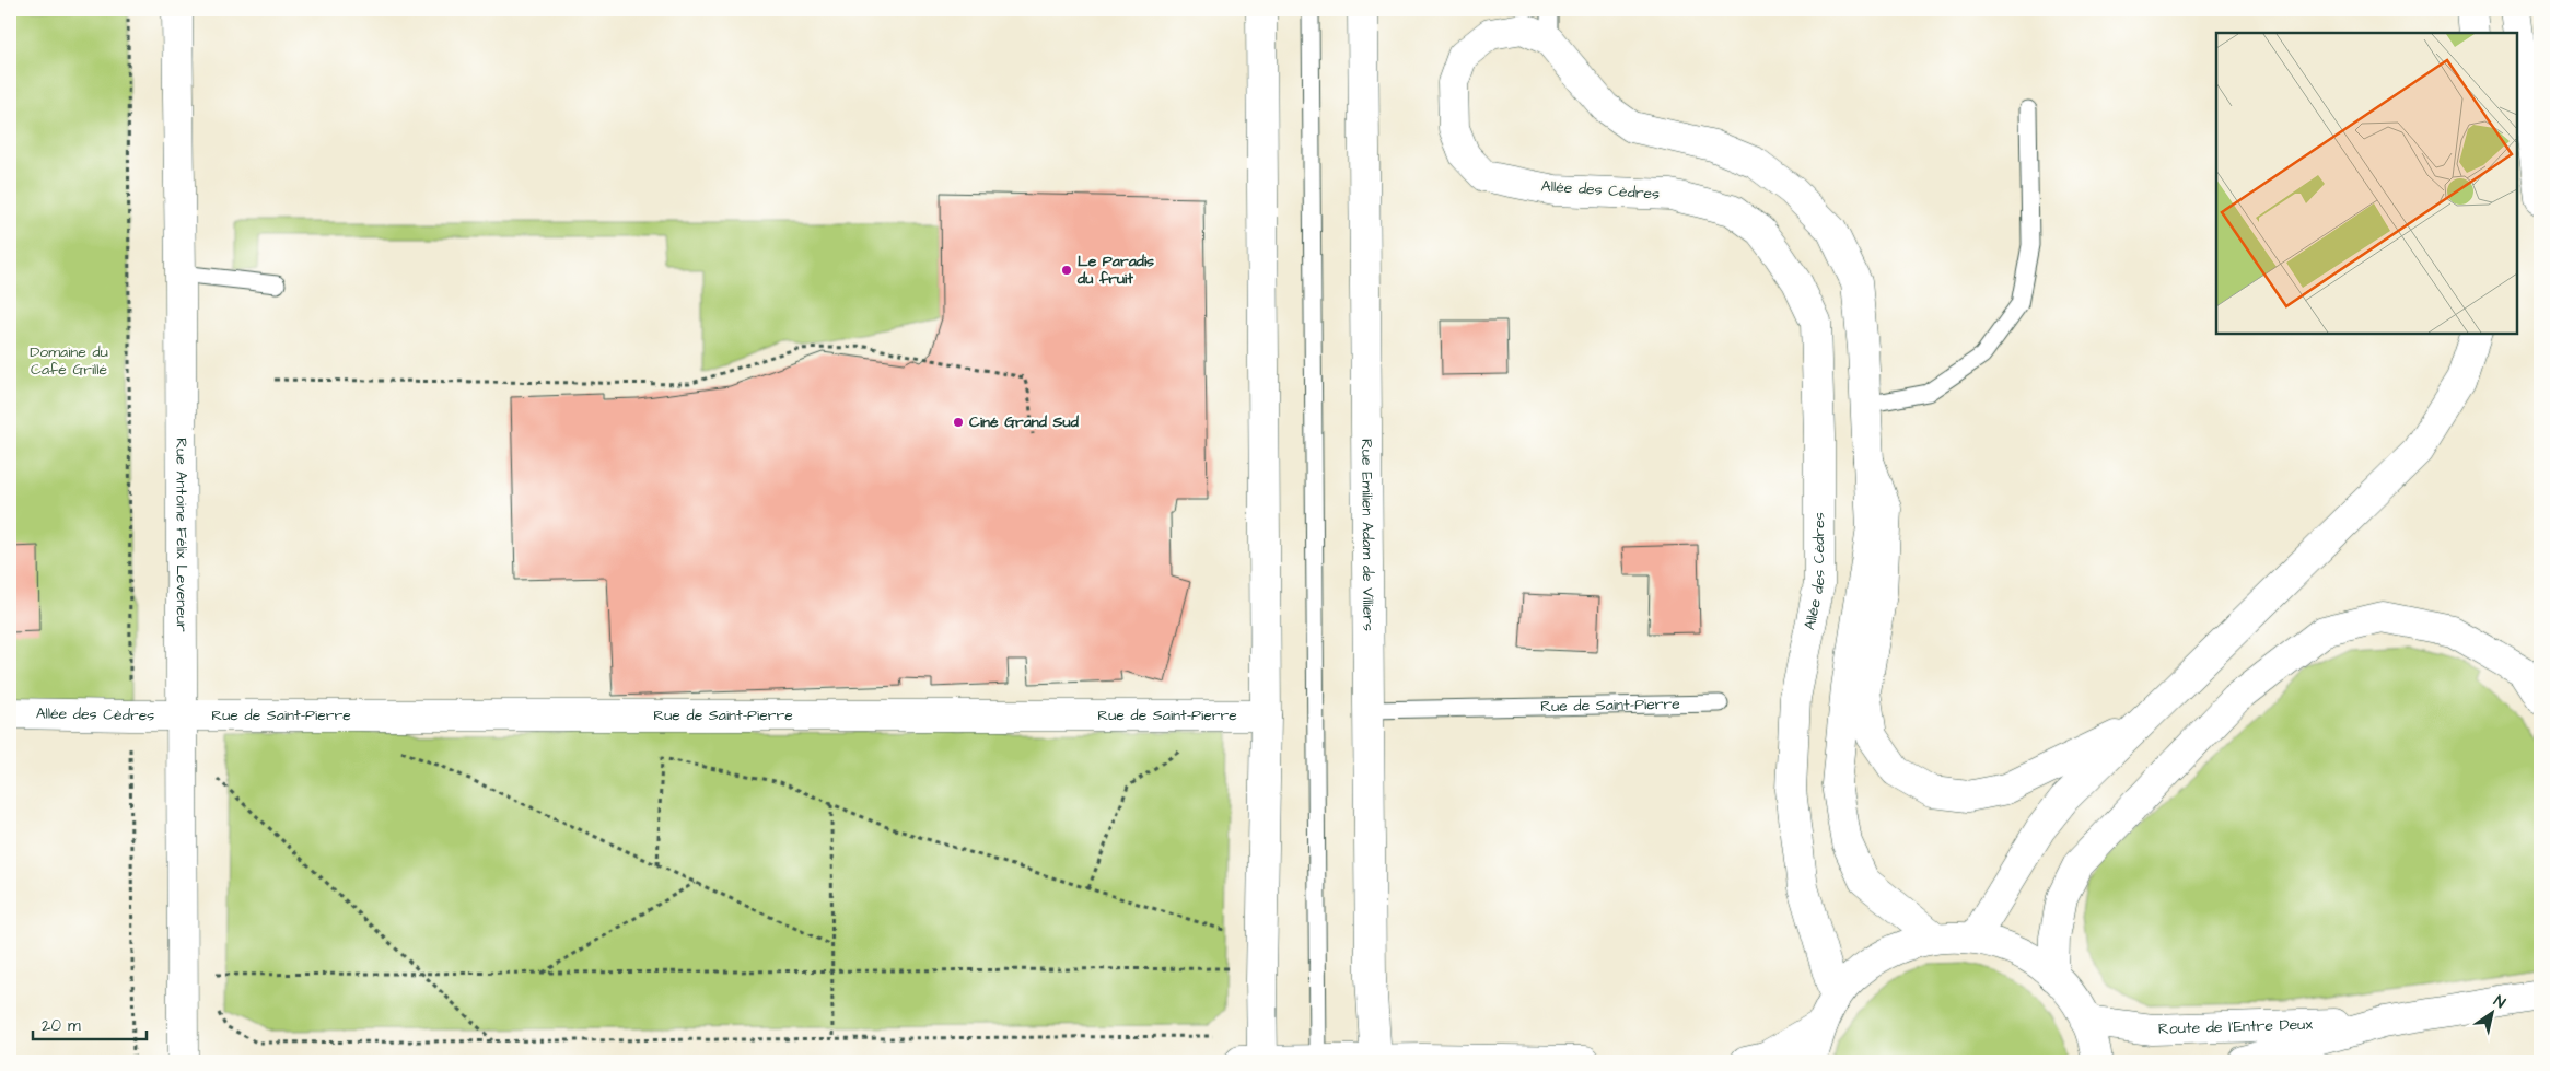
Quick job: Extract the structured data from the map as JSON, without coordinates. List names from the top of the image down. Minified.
{"streets":{"main road":["Allée des Cèdres","Rue Antoine Félix Leveneur","Rue Emilien Adam de Villiers","Rue de Saint-Pierre","Route de l'Entre Deux"]},"crossings":[["Allée des Cèdres","Rue Antoine Félix Leveneur"],["Allée des Cèdres","Rue de Saint-Pierre"],["Rue Antoine Félix Leveneur","Rue de Saint-Pierre"],["Rue Emilien Adam de Villiers","Rue de Saint-Pierre"]],"parks":["Domaine du Café Grillé"],"places":["Le Paradis du fruit","Ciné Grand Sud"],"scale_bar":"20 m","north":"top right"}
